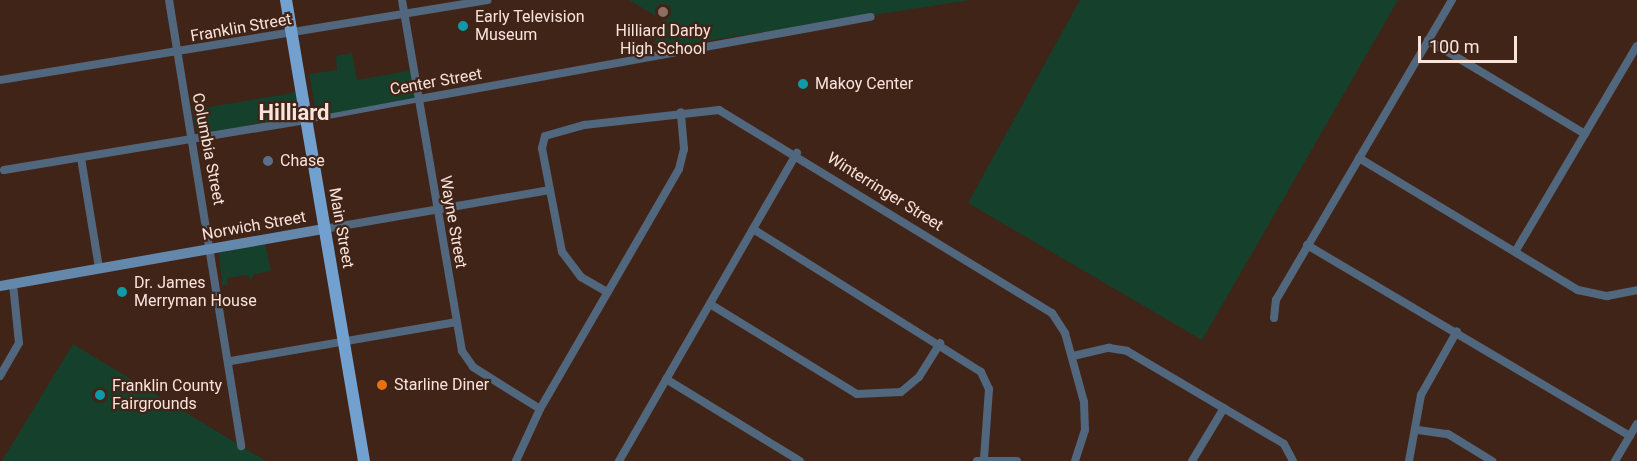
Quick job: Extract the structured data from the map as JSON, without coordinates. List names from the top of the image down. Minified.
{"streets":{"main road":["Norwich Street","Main Street"],"street":["Franklin Street","Center Street","Columbia Street","Winterringer Street","Wayne Street"]},"crossings":[["Franklin Street","Columbia Street"],["Franklin Street","Wayne Street"],["Franklin Street","Main Street"],["Center Street","Columbia Street"],["Center Street","Wayne Street"],["Center Street","Main Street"],["Columbia Street","Norwich Street"],["Winterringer Street","Norwich Street"],["Wayne Street","Norwich Street"],["Norwich Street","Main Street"]],"districts":["Hilliard"],"places":["Hilliard Darby High School","Early Television Museum","Makoy Center","Chase","Dr. James Merryman House","Starline Diner","Franklin County Fairgrounds"],"scale_bar":"100 m"}
